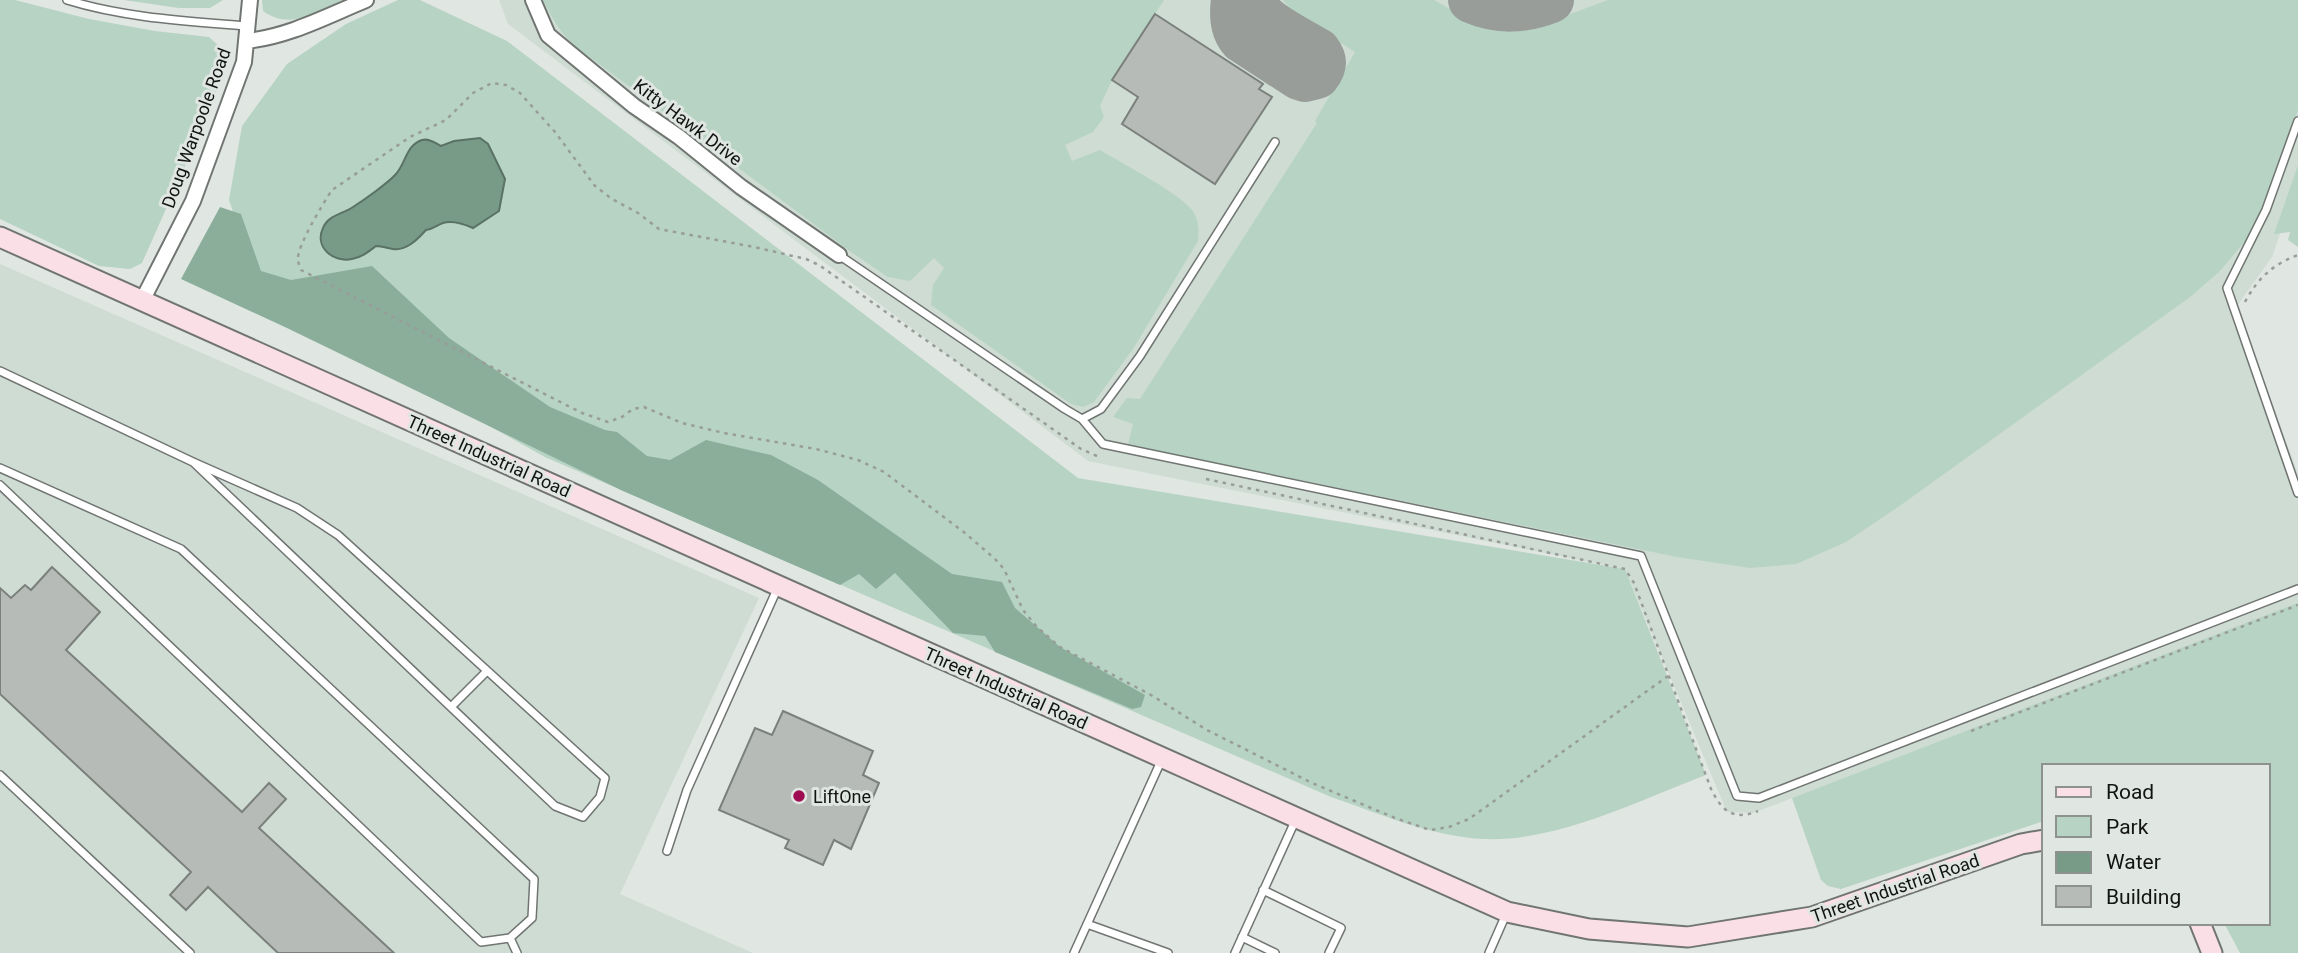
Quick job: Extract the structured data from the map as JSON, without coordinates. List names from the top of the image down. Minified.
{"streets":{"street":["Kitty Hawk Drive","Doug Warpoole Road","Threet Industrial Road"]},"crossings":[["Doug Warpoole Road","Threet Industrial Road"]],"places":["LiftOne"],"legend":["Road","Park","Water","Building"]}
